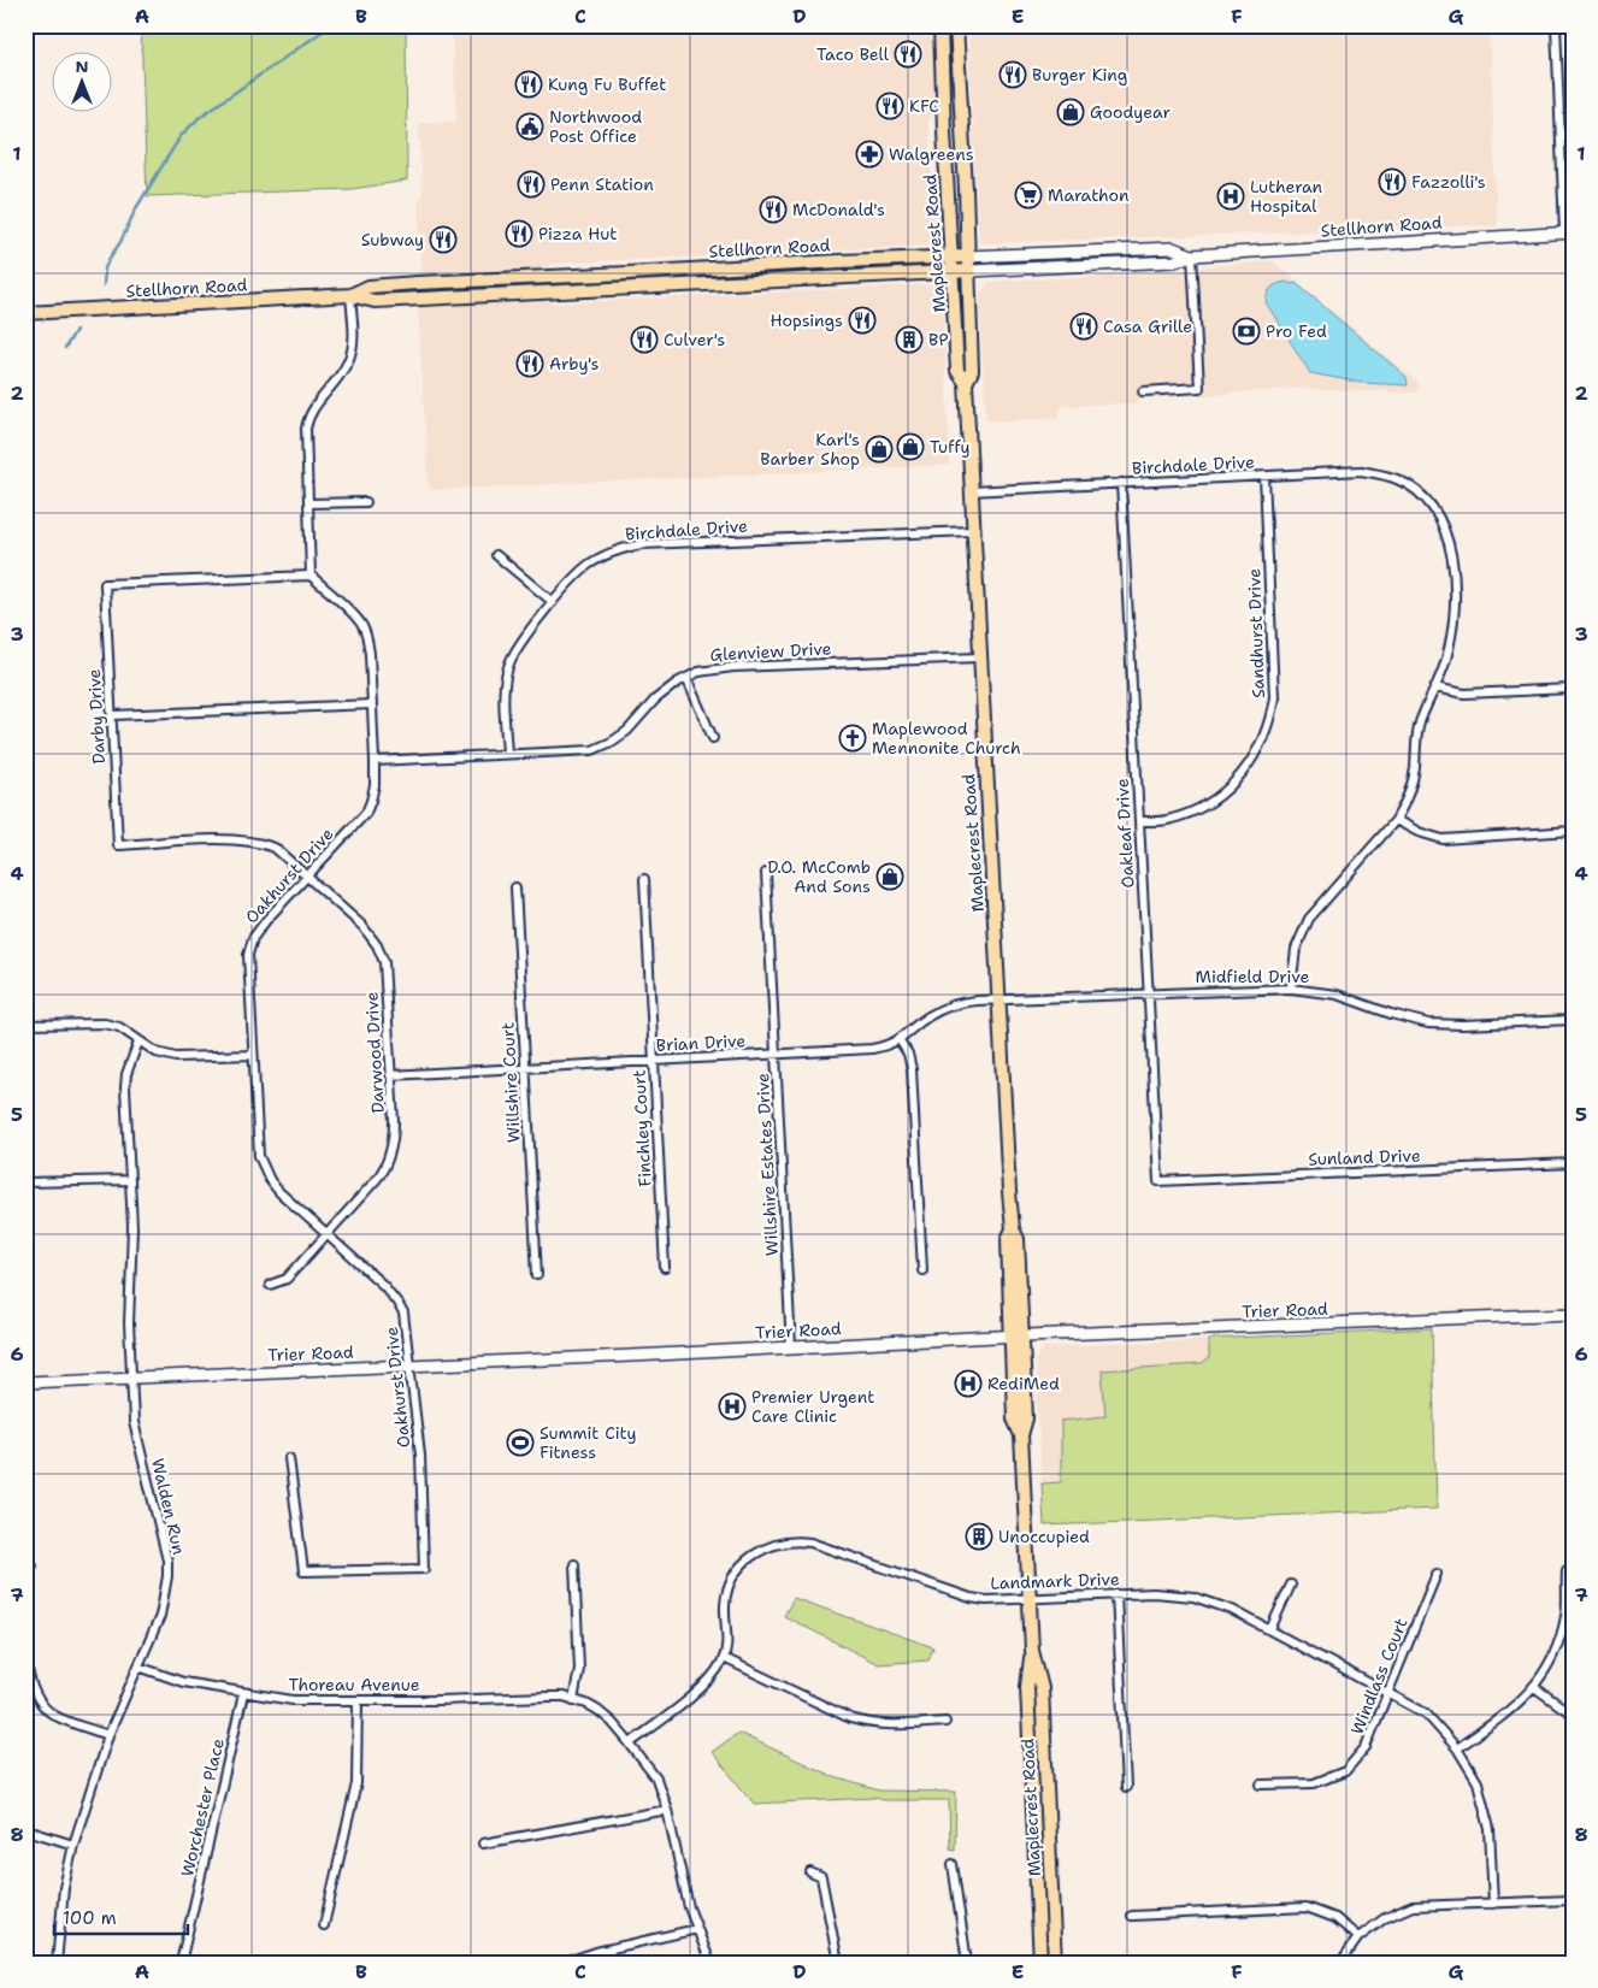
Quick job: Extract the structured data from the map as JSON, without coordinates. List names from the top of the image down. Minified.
{"streets":{"main road":["Stellhorn Road","Maplecrest Road"],"street":["Birchdale Drive","Sandhurst Drive","Glenview Drive","Darby Drive","Oakleaf Drive","Oakhurst Drive","Midfield Drive","Brian Drive","Darwood Drive","Willshire Court","Finchley Court","Sunland Drive","Willshire Estates Drive","Trier Road","Walden Run","Landmark Drive","Windlass Court","Thoreau Avenue","Worchester Place"]},"crossings":[["Stellhorn Road","Maplecrest Road"],["Maplecrest Road","Birchdale Drive"],["Maplecrest Road","Glenview Drive"],["Maplecrest Road","Midfield Drive"],["Maplecrest Road","Brian Drive"],["Maplecrest Road","Trier Road"],["Maplecrest Road","Landmark Drive"],["Birchdale Drive","Sandhurst Drive"],["Birchdale Drive","Glenview Drive"],["Birchdale Drive","Oakleaf Drive"],["Sandhurst Drive","Oakleaf Drive"],["Glenview Drive","Oakhurst Drive"],["Darby Drive","Oakhurst Drive"],["Darby Drive","Darwood Drive"],["Oakleaf Drive","Midfield Drive"],["Oakleaf Drive","Sunland Drive"],["Oakhurst Drive","Darwood Drive"],["Oakhurst Drive","Trier Road"],["Midfield Drive","Brian Drive"],["Brian Drive","Darwood Drive"],["Brian Drive","Willshire Court"],["Brian Drive","Finchley Court"],["Brian Drive","Willshire Estates Drive"],["Willshire Estates Drive","Trier Road"],["Trier Road","Walden Run"],["Walden Run","Thoreau Avenue"],["Landmark Drive","Windlass Court"],["Thoreau Avenue","Worchester Place"]],"places":{"restaurant":["Taco Bell","Burger King","Kung Fu Buffet","KFC","Fazzolli's","Penn Station","McDonald's","Pizza Hut","Subway","Hopsings","Casa Grille","Culver's","Arby's"],"shop":["Goodyear","Tuffy","Karl's Barber Shop","D.O. McComb And Sons"],"public building":["Northwood Post Office"],"pharmacy":["Walgreens"],"supermarket":["Marathon"],"hospital":["Lutheran Hospital","RediMed","Premier Urgent Care Clinic"],"bank":["Pro Fed"],"building":["BP","Unoccupied"],"church":["Maplewood Mennonite Church"],"sports":["Summit City Fitness"]},"scale_bar":"100 m","north":"top","grid":{"columns":["A","B","C","D","E","F","G"],"rows":["1","2","3","4","5","6","7","8"]}}
